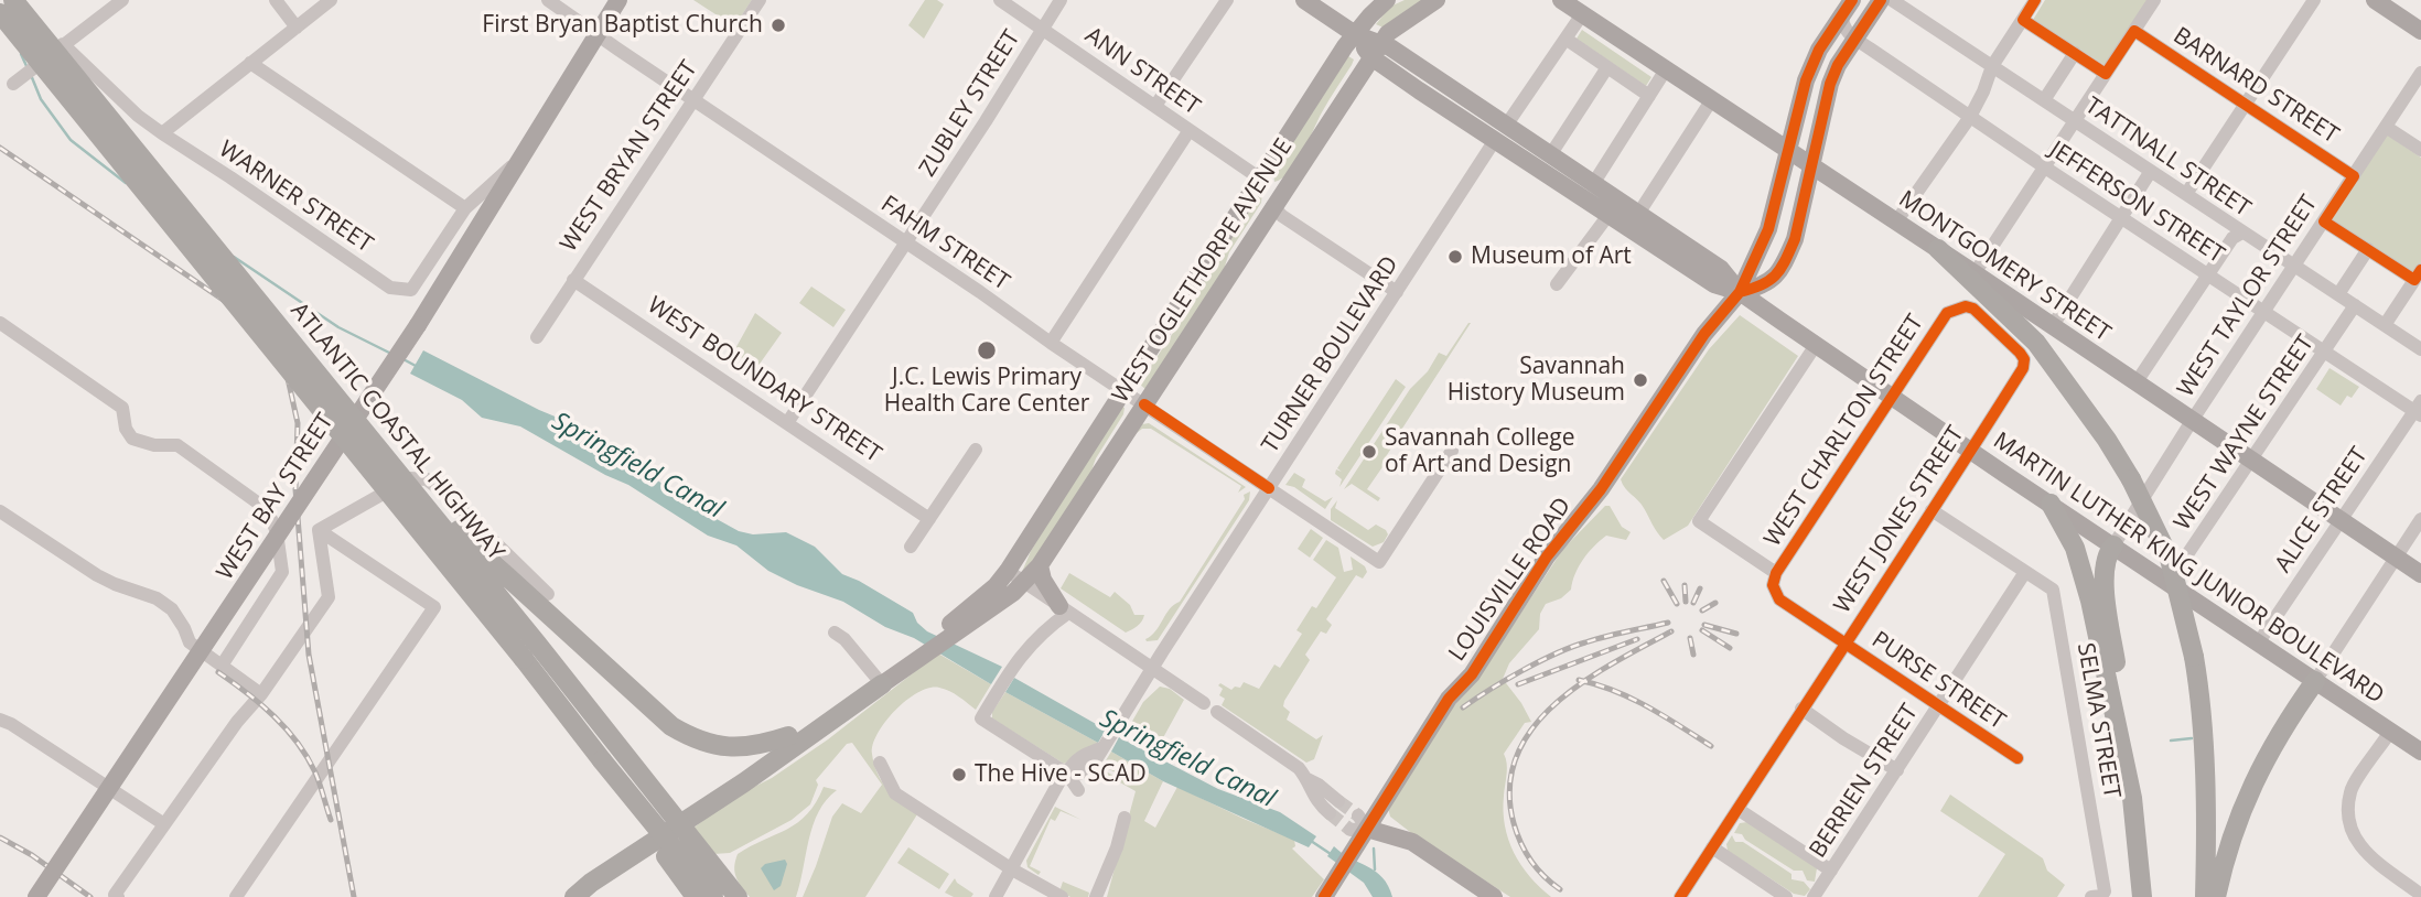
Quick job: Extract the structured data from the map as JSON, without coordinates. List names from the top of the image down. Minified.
{"streets":{"highway":["ATLANTIC COASTAL HIGHWAY"],"main road":["MONTGOMERY STREET","WEST OGLETHORPE AVENUE","WEST BAY STREET","MARTIN LUTHER KING JUNIOR BOULEVARD","LOUISVILLE ROAD"],"street":["ANN STREET","BARNARD STREET","ZUBLEY STREET","WEST BRYAN STREET","TATTNALL STREET","WARNER STREET","JEFFERSON STREET","FAHM STREET","WEST TAYLOR STREET","TURNER BOULEVARD","WEST BOUNDARY STREET","WEST CHARLTON STREET","WEST WAYNE STREET","ALICE STREET","WEST JONES STREET","PURSE STREET","SELMA STREET","BERRIEN STREET"]},"crossings":[["ANN STREET","ZUBLEY STREET"],["ANN STREET","WEST OGLETHORPE AVENUE"],["BARNARD STREET","WEST TAYLOR STREET"],["ZUBLEY STREET","FAHM STREET"],["ZUBLEY STREET","WEST BOUNDARY STREET"],["WEST BRYAN STREET","FAHM STREET"],["WEST BRYAN STREET","WEST BOUNDARY STREET"],["TATTNALL STREET","WEST TAYLOR STREET"],["TATTNALL STREET","WEST WAYNE STREET"],["JEFFERSON STREET","WEST TAYLOR STREET"],["JEFFERSON STREET","WEST WAYNE STREET"],["JEFFERSON STREET","ALICE STREET"],["FAHM STREET","WEST OGLETHORPE AVENUE"],["FAHM STREET","TURNER BOULEVARD"],["FAHM STREET","WEST BAY STREET"],["MONTGOMERY STREET","WEST TAYLOR STREET"],["MONTGOMERY STREET","TURNER BOULEVARD"],["MONTGOMERY STREET","WEST WAYNE STREET"],["MONTGOMERY STREET","ALICE STREET"],["WEST OGLETHORPE AVENUE","MARTIN LUTHER KING JUNIOR BOULEVARD"],["WEST TAYLOR STREET","MARTIN LUTHER KING JUNIOR BOULEVARD"],["TURNER BOULEVARD","MARTIN LUTHER KING JUNIOR BOULEVARD"],["WEST CHARLTON STREET","WEST JONES STREET"],["WEST CHARLTON STREET","MARTIN LUTHER KING JUNIOR BOULEVARD"],["WEST CHARLTON STREET","PURSE STREET"],["WEST WAYNE STREET","MARTIN LUTHER KING JUNIOR BOULEVARD"],["ALICE STREET","MARTIN LUTHER KING JUNIOR BOULEVARD"],["WEST JONES STREET","MARTIN LUTHER KING JUNIOR BOULEVARD"],["WEST JONES STREET","PURSE STREET"],["WEST JONES STREET","SELMA STREET"],["MARTIN LUTHER KING JUNIOR BOULEVARD","LOUISVILLE ROAD"],["PURSE STREET","BERRIEN STREET"],["SELMA STREET","BERRIEN STREET"]],"water":["Springfield Canal"],"places":["First Bryan Baptist Church","Museum of Art","J.C. Lewis Primary Health Care Center","Savannah History Museum","Savannah College of Art and Design","The Hive - SCAD"]}
